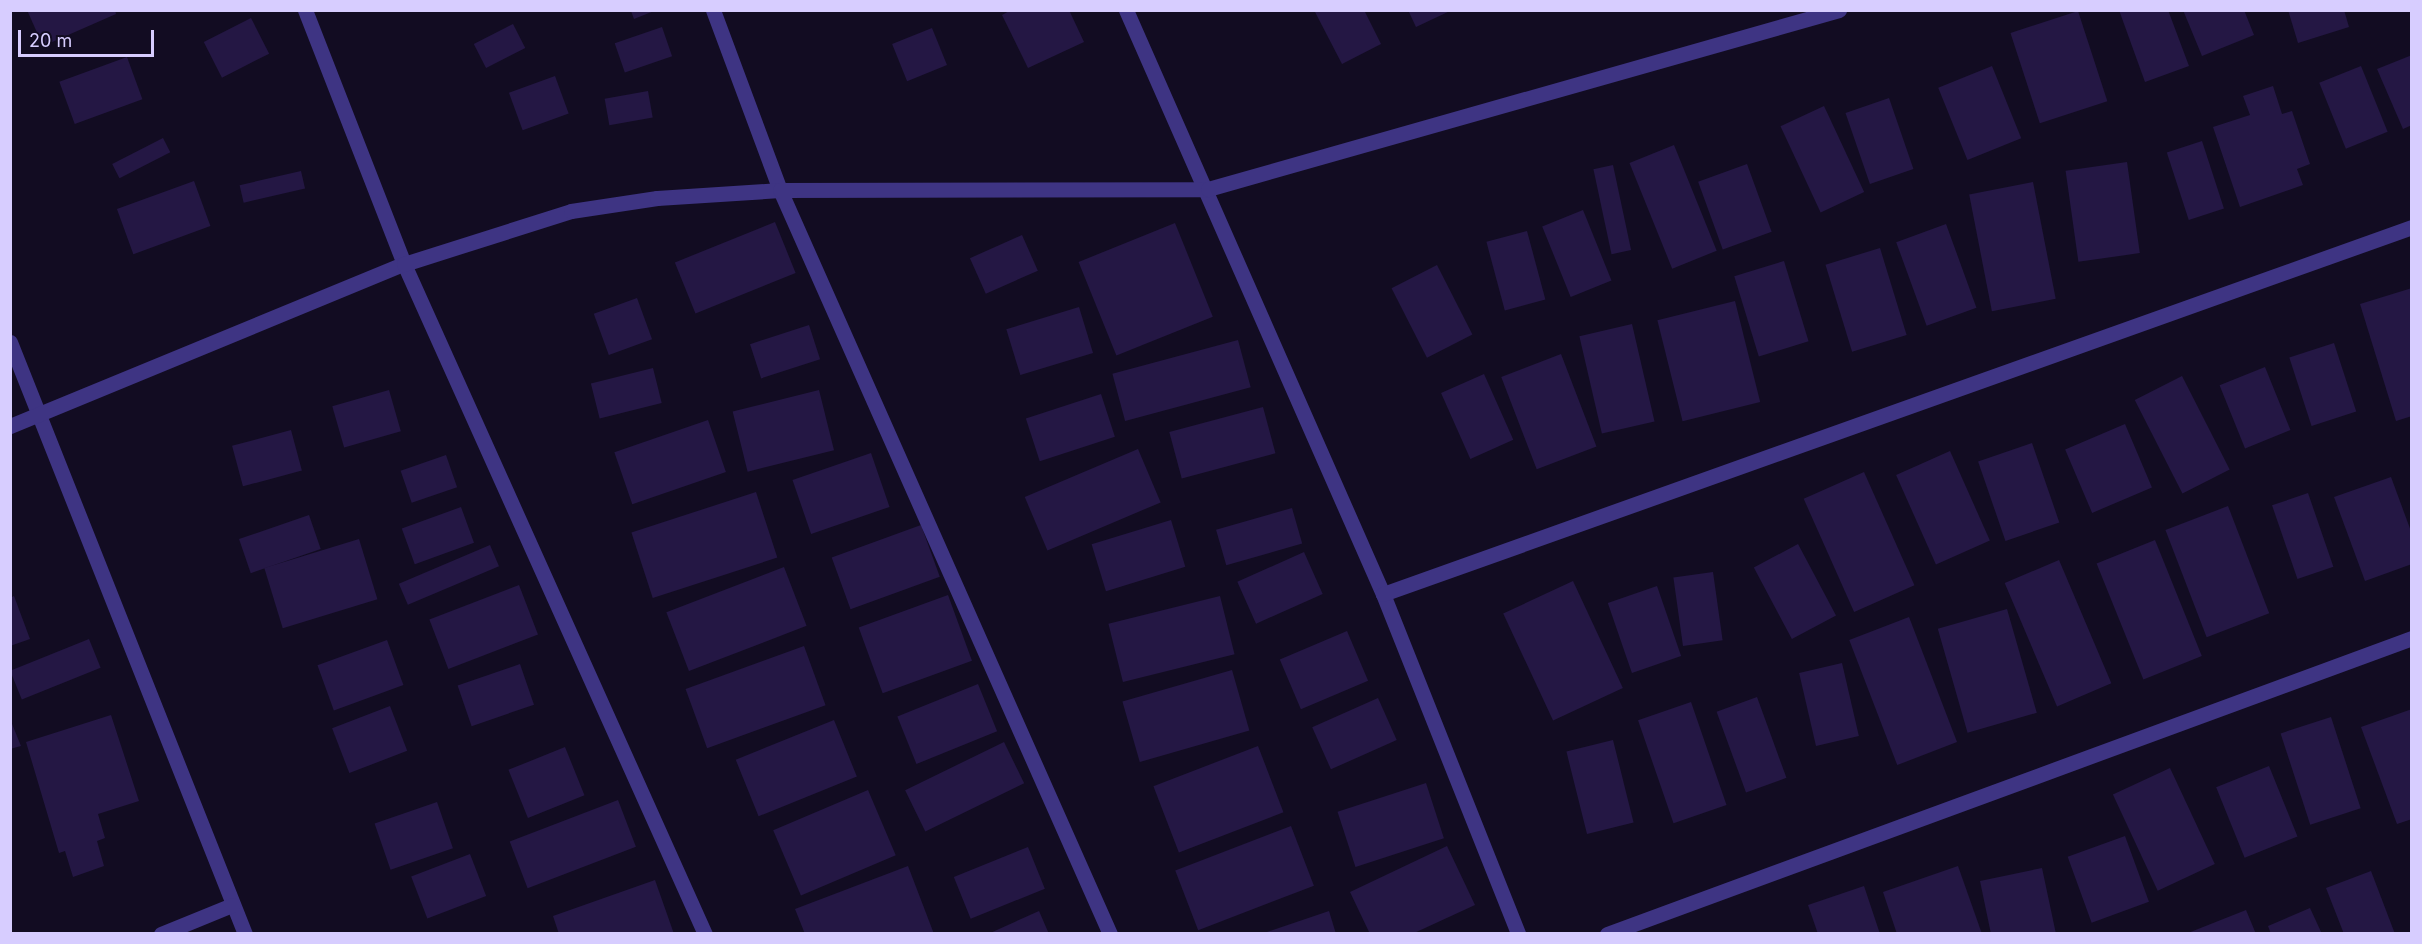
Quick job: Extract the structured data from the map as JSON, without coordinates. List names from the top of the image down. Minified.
{"scale_bar":"20 m"}
